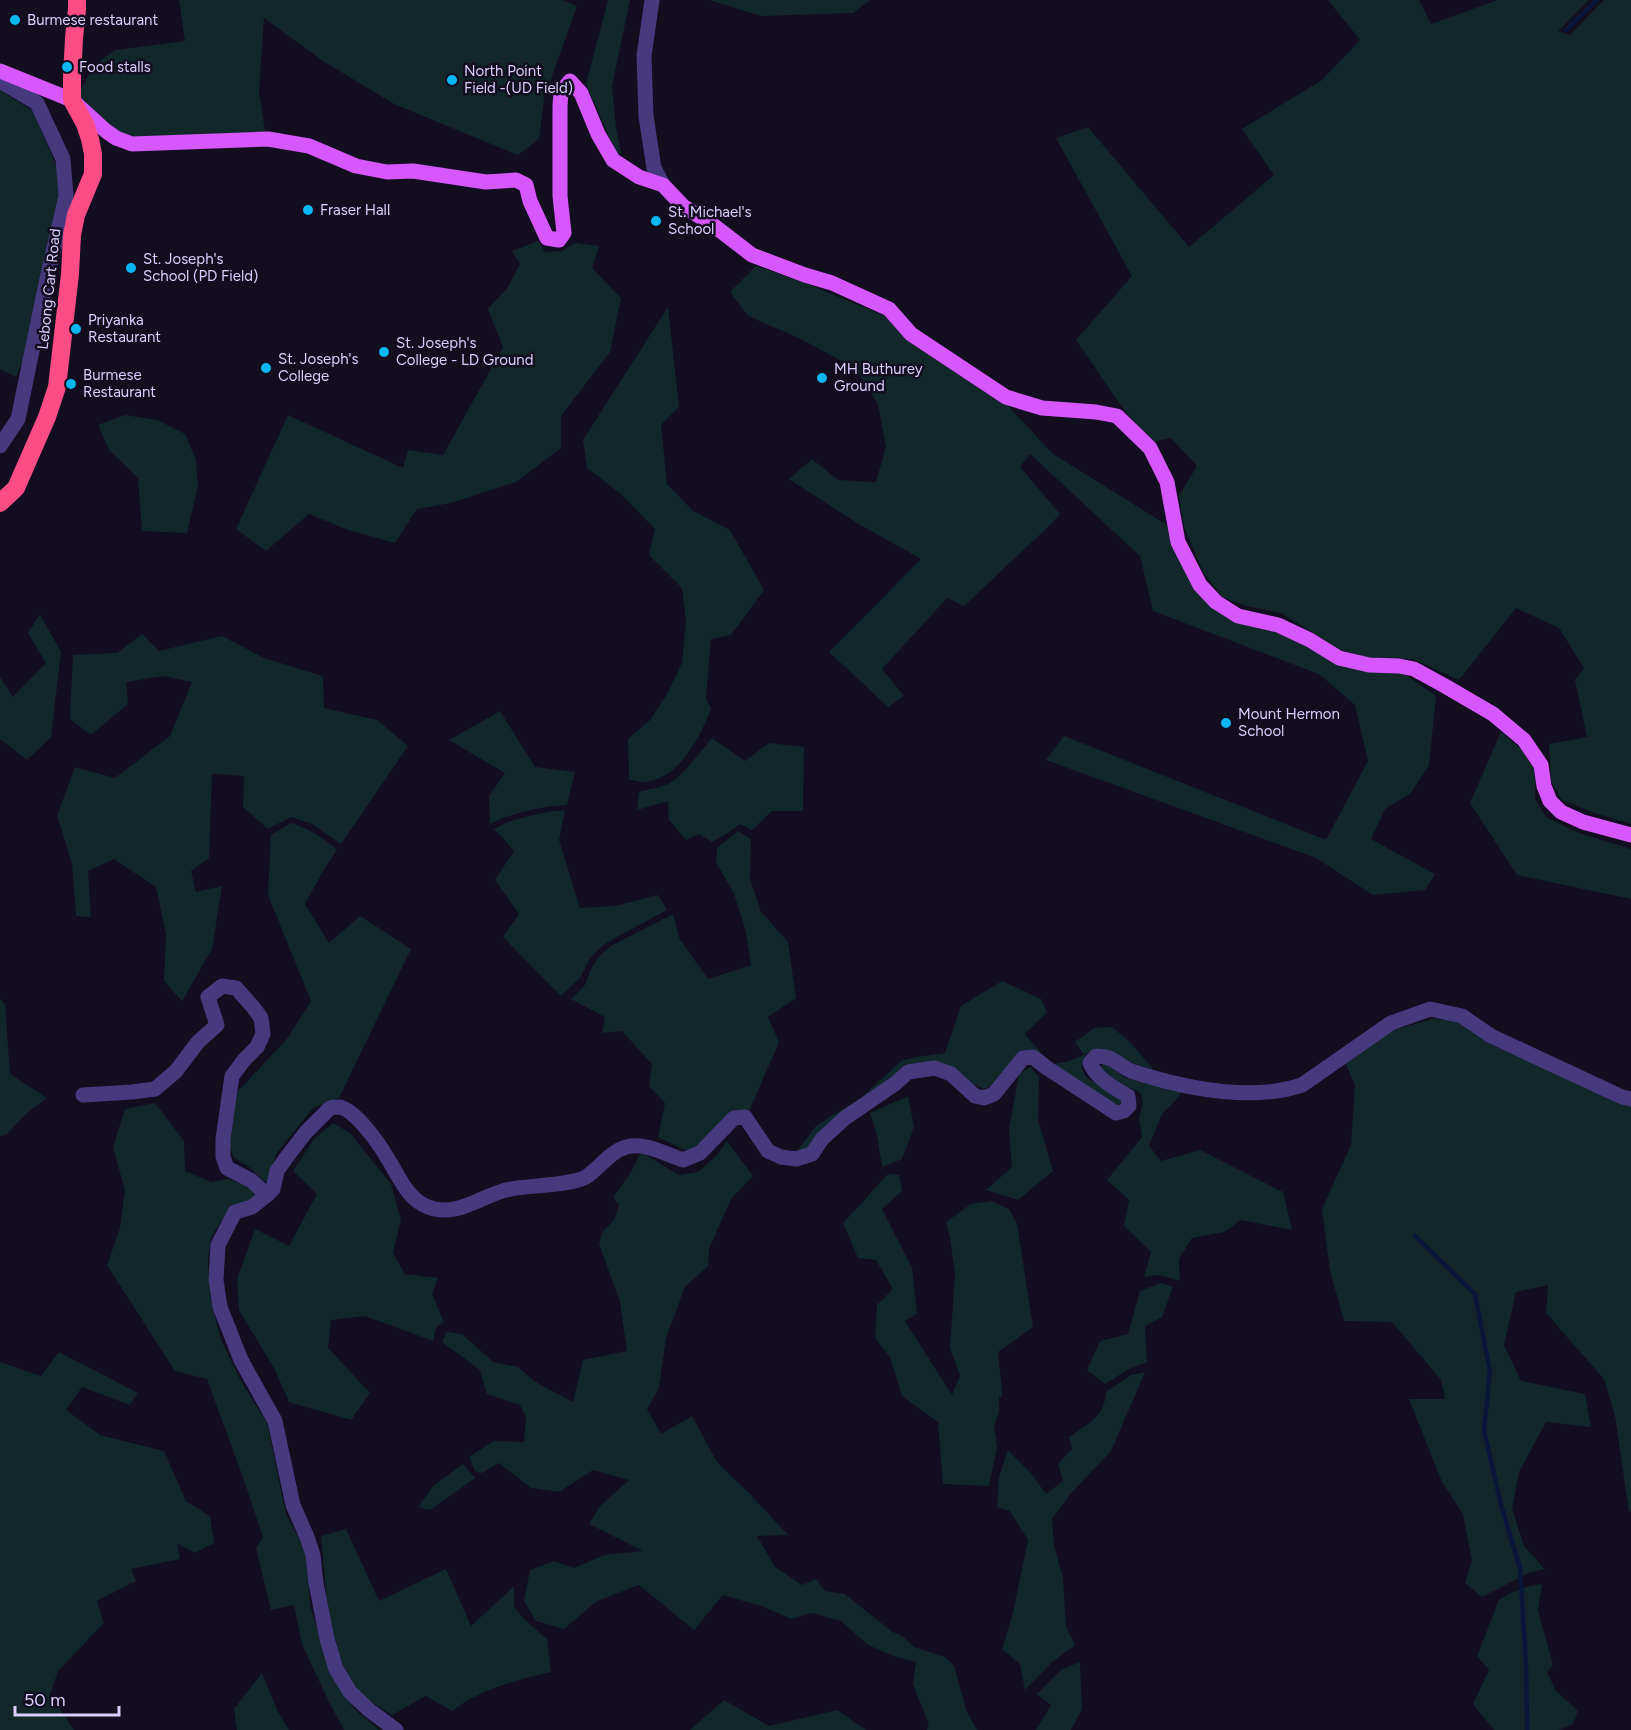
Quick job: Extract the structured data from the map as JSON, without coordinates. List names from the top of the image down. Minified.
{"streets":{"highway":["Lebong Cart Road"]},"places":["Burmese restaurant","Food stalls","North Point Field -(UD Field)","Fraser Hall","St. Michael's School","St. Joseph's School (PD Field)","Priyanka Restaurant","St. Joseph's College - LD Ground","St. Joseph's College","MH Buthurey Ground","Burmese Restaurant","Mount Hermon School"],"scale_bar":"50 m"}
